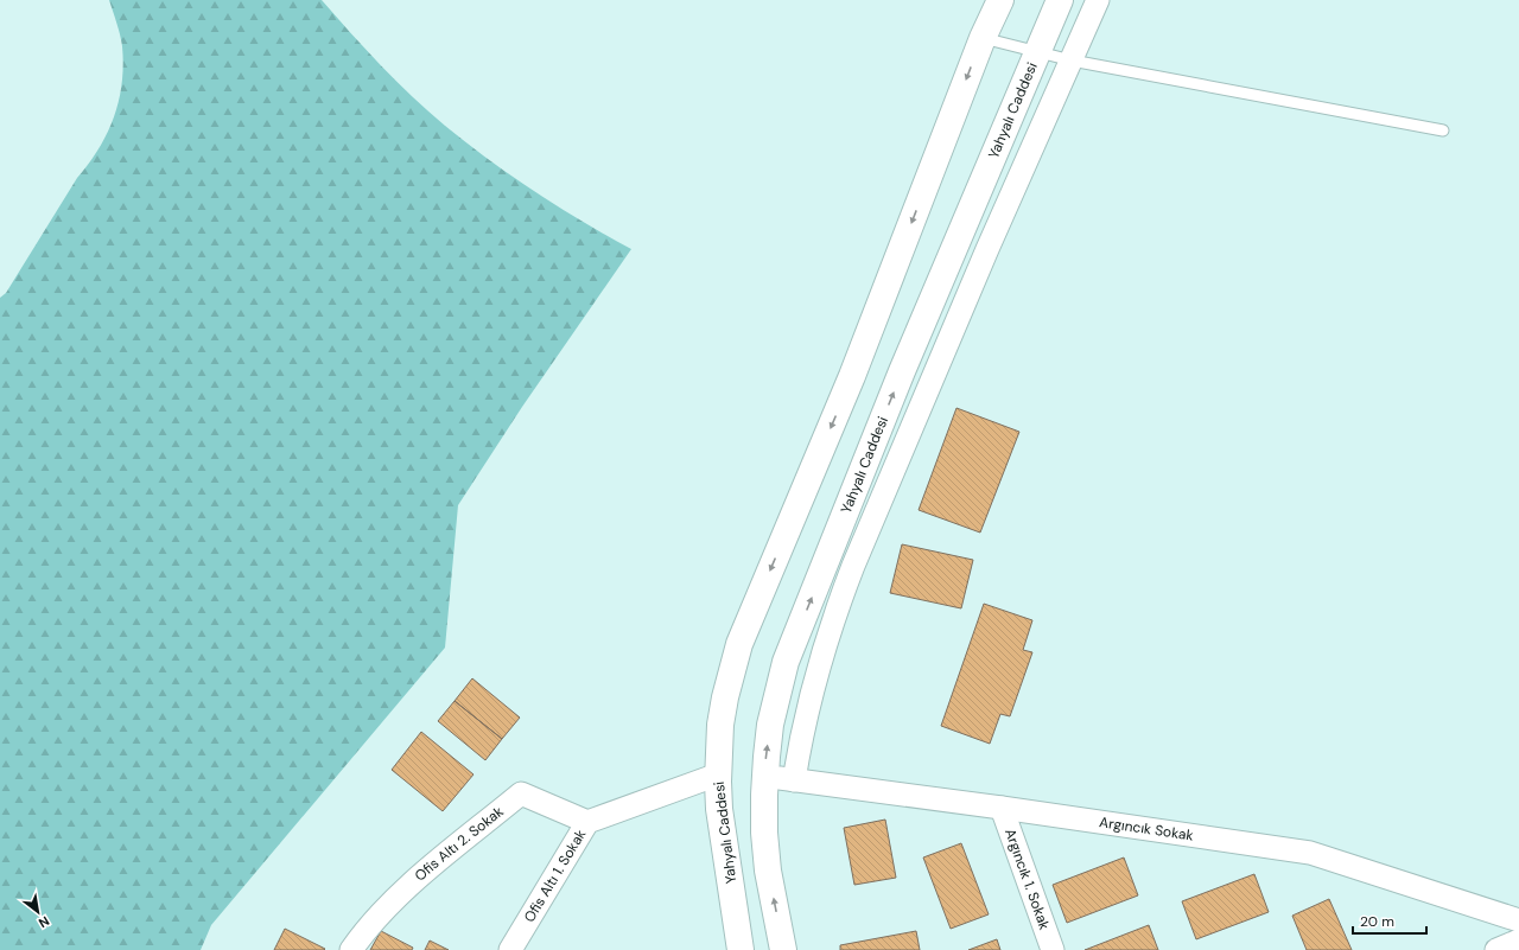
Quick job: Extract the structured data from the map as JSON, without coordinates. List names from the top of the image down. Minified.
{"streets":{"main road":["Yahyalı Caddesi"],"street":["Argıncık Sokak","Ofis Altı 2. Sokak","Ofis Altı 1. Sokak","Argıncık 1. Sokak"]},"crossings":[["Yahyalı Caddesi","Argıncık Sokak"],["Yahyalı Caddesi","Ofis Altı 1. Sokak"],["Argıncık Sokak","Argıncık 1. Sokak"],["Ofis Altı 2. Sokak","Ofis Altı 1. Sokak"]],"scale_bar":"20 m","north":"bottom right"}
